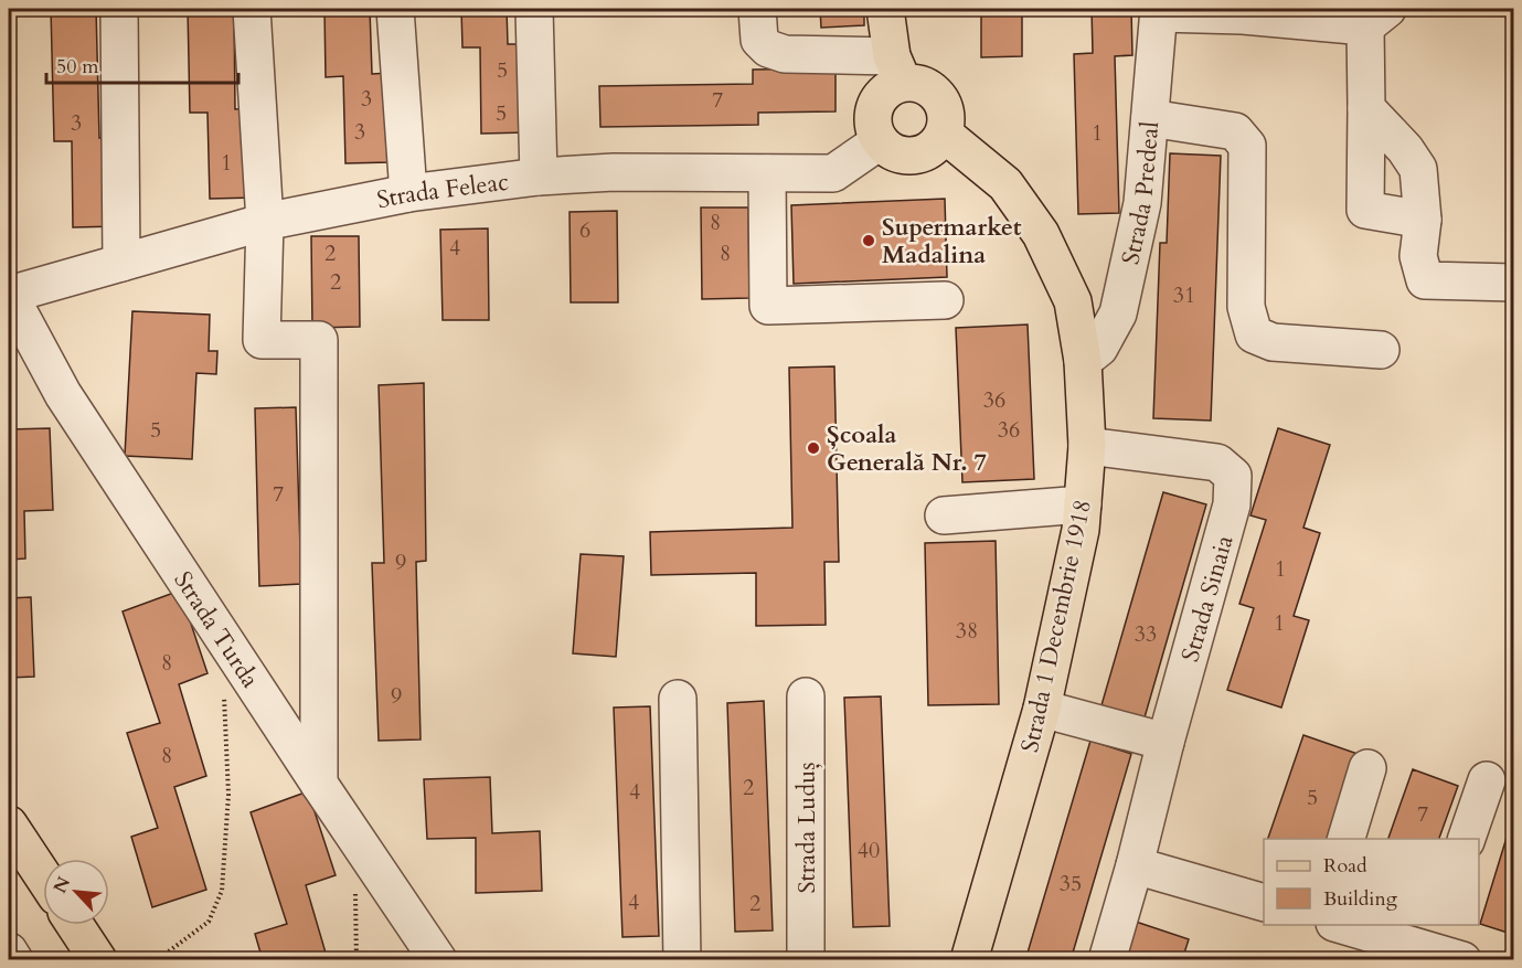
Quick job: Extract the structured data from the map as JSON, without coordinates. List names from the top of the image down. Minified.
{"streets":{"main road":["Strada 1 Decembrie 1918"],"street":["Strada Feleac","Strada Predeal","Strada Sinaia","Strada Turda","Strada Luduș"]},"crossings":[["Strada Feleac","Strada 1 Decembrie 1918"],["Strada Feleac","Strada Turda"],["Strada Predeal","Strada 1 Decembrie 1918"],["Strada Sinaia","Strada 1 Decembrie 1918"]],"places":["Supermarket Madalina","Școala Generală Nr. 7"],"house_numbers":["5","3","7","5","3","3","1","1","8","6","4","2","8","2","31","36","5","36","7","9","1","1","38","33","8","9","8","2","4","5","7","40","35","4","2"],"legend":["Road","Building"],"scale_bar":"50 m","north":"top left"}
